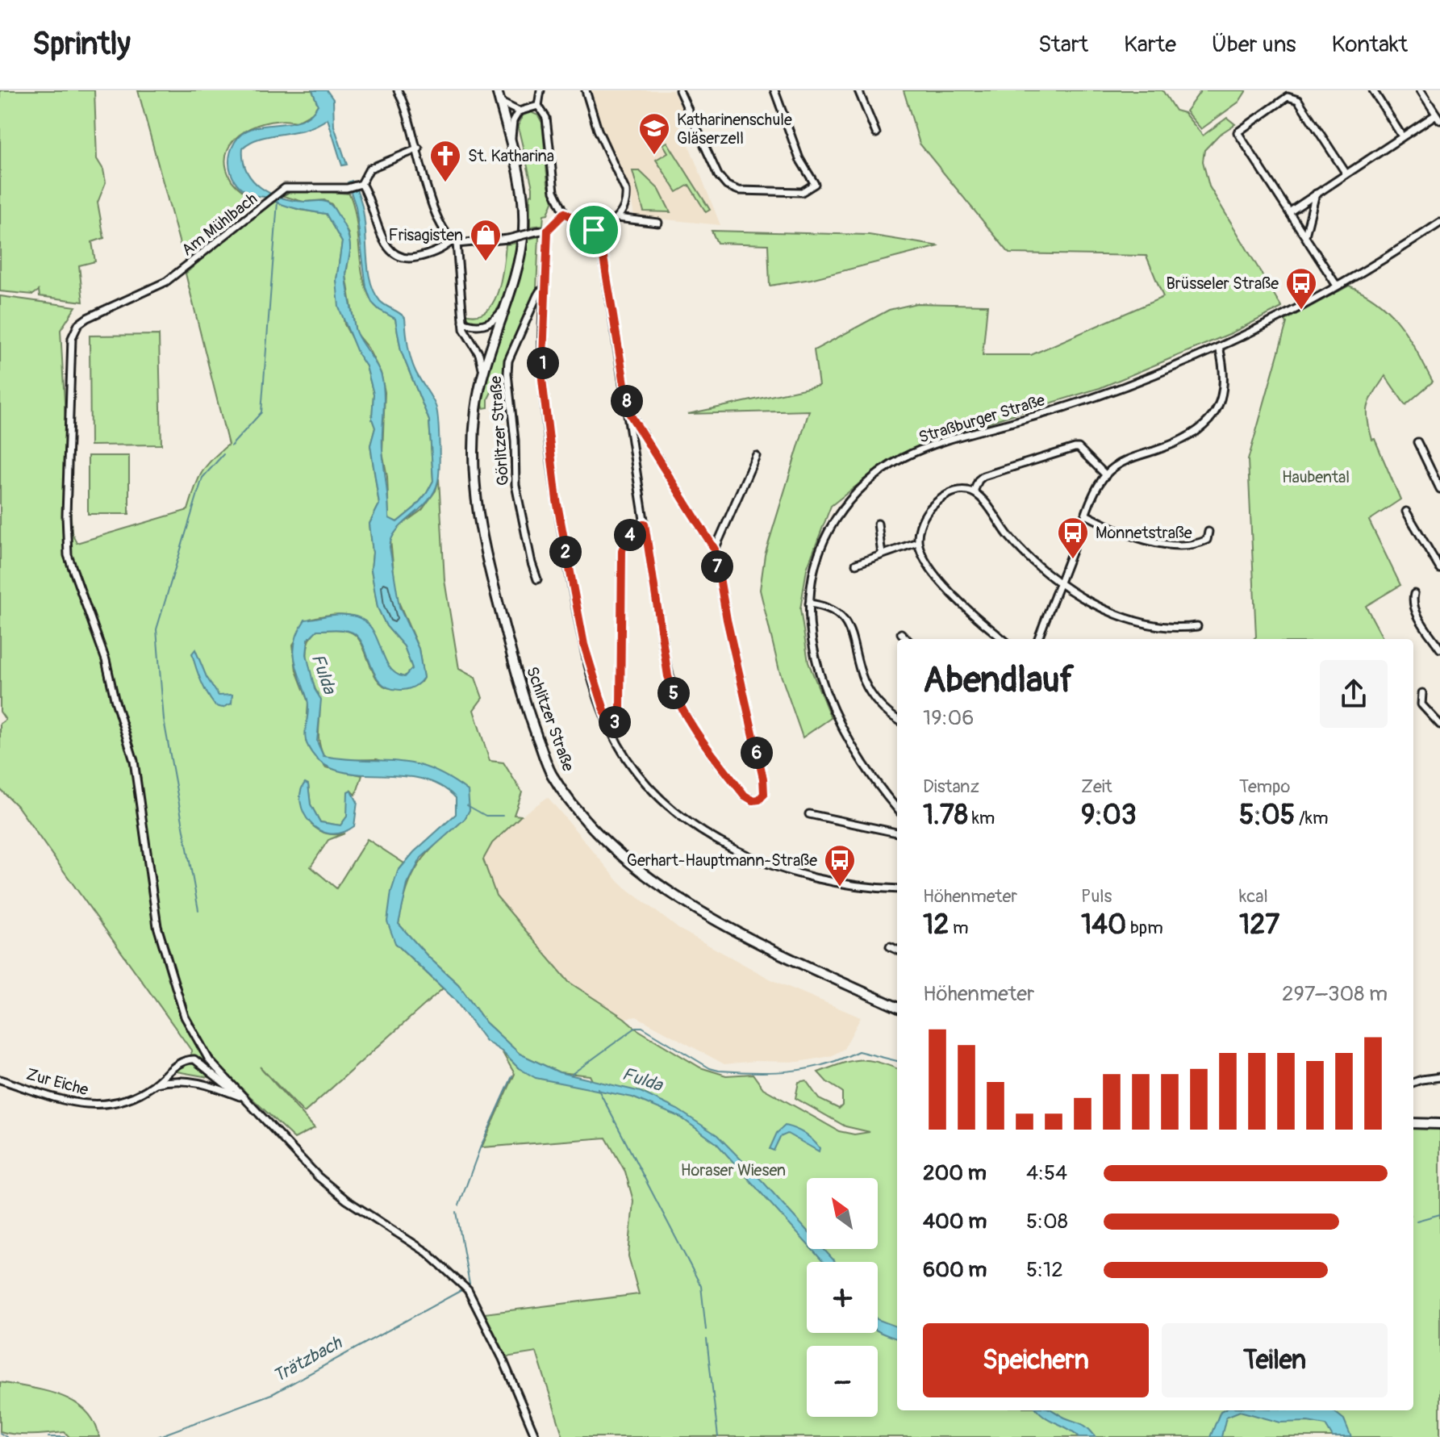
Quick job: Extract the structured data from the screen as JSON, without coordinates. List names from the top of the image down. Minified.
{"streets":{"main road":["Schlitzer Straße"],"street":["Am Mühlbach","Straßburger Straße","Görlitzer Straße","Zur Eiche"]},"crossings":[["Am Mühlbach","Zur Eiche"]],"water":["Fulda","Trätzbach"],"parks":["Haubental","Horaser Wiesen"],"places":{"school or university":["Katharinenschule Gläserzell"],"church":["St. Katharina"],"shop":["Frisagisten"],"bus stop":["Brüsseler Straße","Monnetstraße","Gerhart-Hauptmann-Straße"]},"north":"top left","page":{"header":"Sprintly","nav":["Start","Karte","Über uns","Kontakt"],"pins":["1","8","4","2","7","5","3","6"],"heading":["Abendlauf","19:06"],"stats":[["Distanz","1.78 km"],["Zeit","9:03"],["Tempo","5:05 /km"],["Höhenmeter","12 m"],["Puls","140 bpm"],["kcal","127"]],"chart":["Höhenmeter","297–308 m"],"list":[{"name":"200 m","note":"4:54"},{"name":"400 m","note":"5:08"},{"name":"600 m","note":"5:12"}],"map_buttons":["+","−"],"buttons":["Speichern","Teilen"]}}
